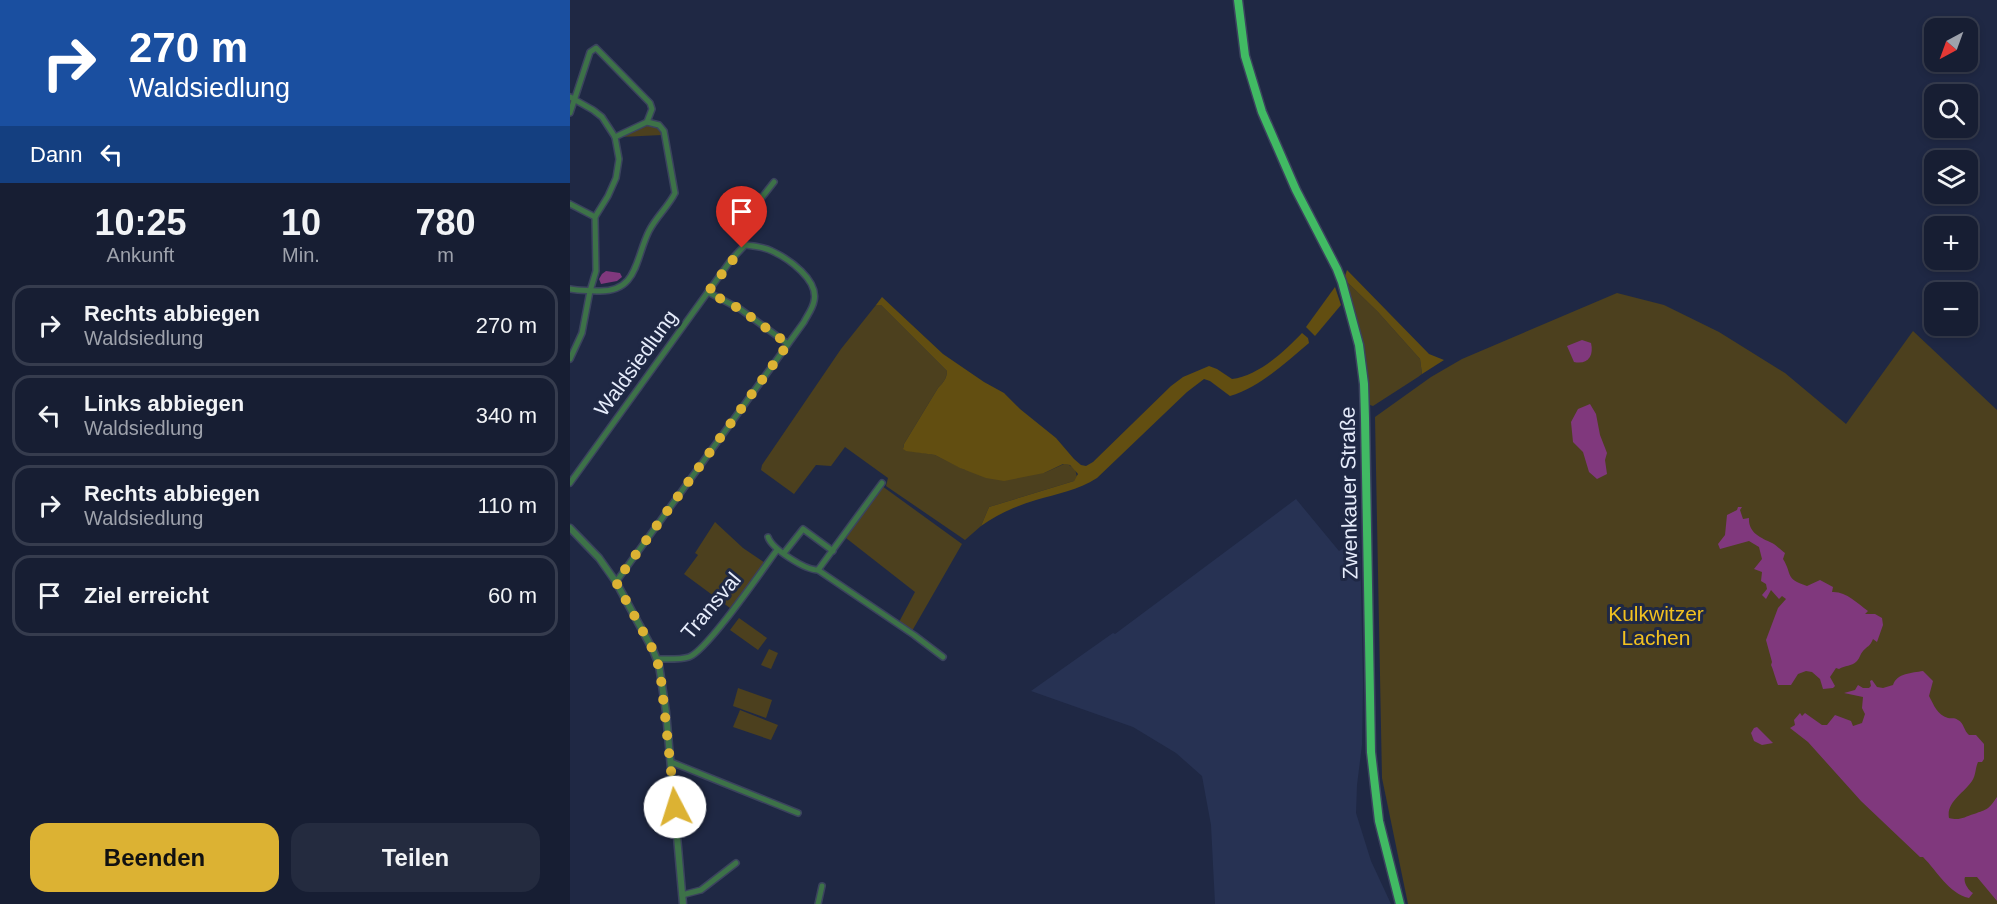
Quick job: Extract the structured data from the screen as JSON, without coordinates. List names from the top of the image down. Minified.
{"streets":{"main road":["Zwenkauer Straße"],"street":["Waldsiedlung","Transval"]},"parks":["Kulkwitzer Lachen"],"north":"bottom left","page":{"turn":["270 m","Waldsiedlung"],"map_buttons":["+","−"],"then":"Dann","eta":["10:25","Ankunft","10","Min.","780","m"],"list":[{"name":"Rechts abbiegen","note":"Waldsiedlung","value":"270 m"},{"name":"Links abbiegen","note":"Waldsiedlung","value":"340 m"},{"name":"Rechts abbiegen","note":"Waldsiedlung","value":"110 m"},{"name":"Ziel erreicht","value":"60 m"}],"buttons":["Beenden","Teilen"]}}
